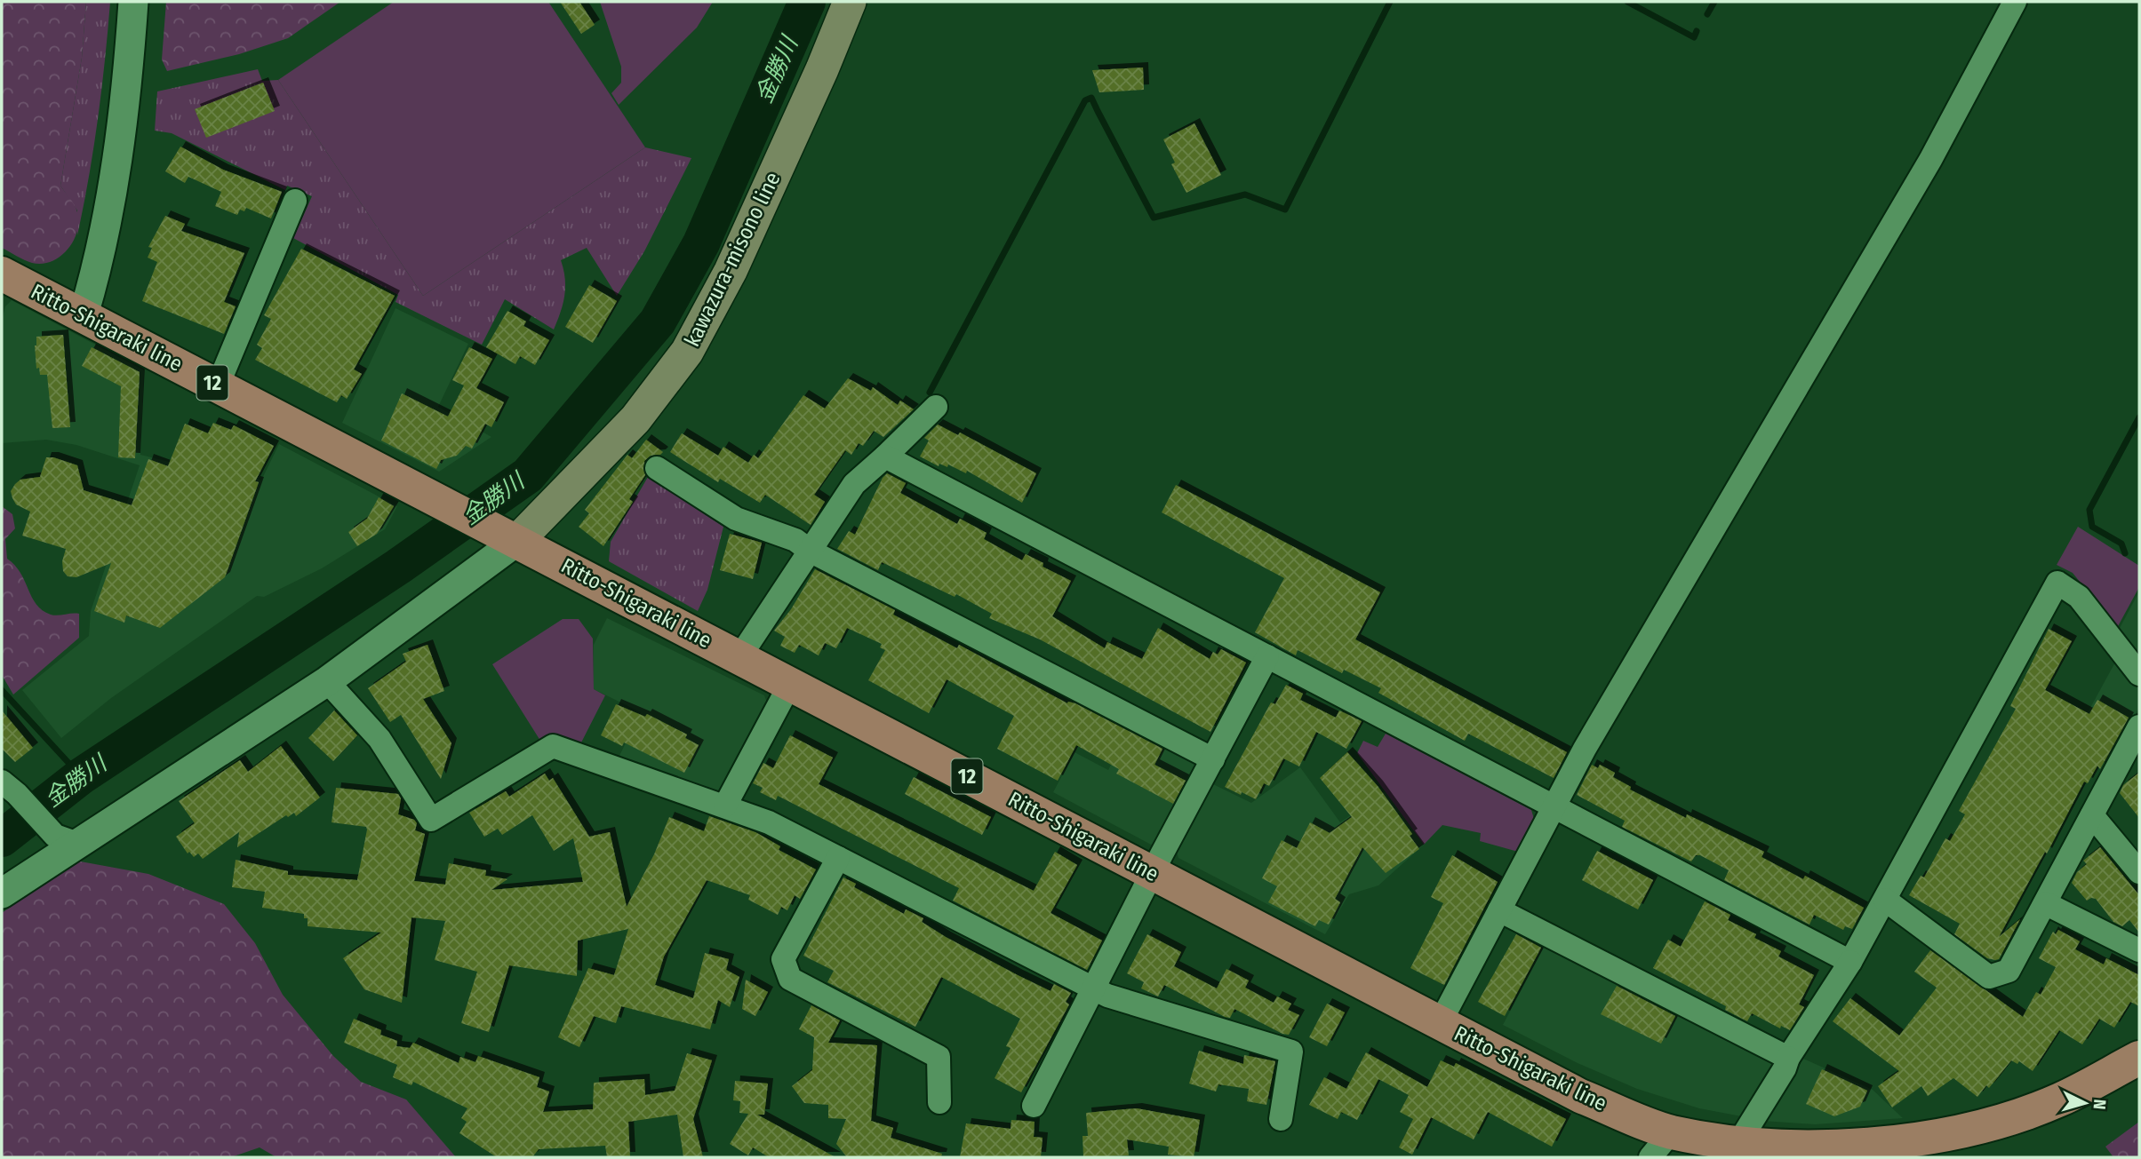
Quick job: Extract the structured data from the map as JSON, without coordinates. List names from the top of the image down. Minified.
{"streets":{"main road":["kawazura-misono line","Ritto-Shigaraki line","12"]},"crossings":[["kawazura-misono line","Ritto-Shigaraki line"]],"water":["金勝川"],"north":"right"}
